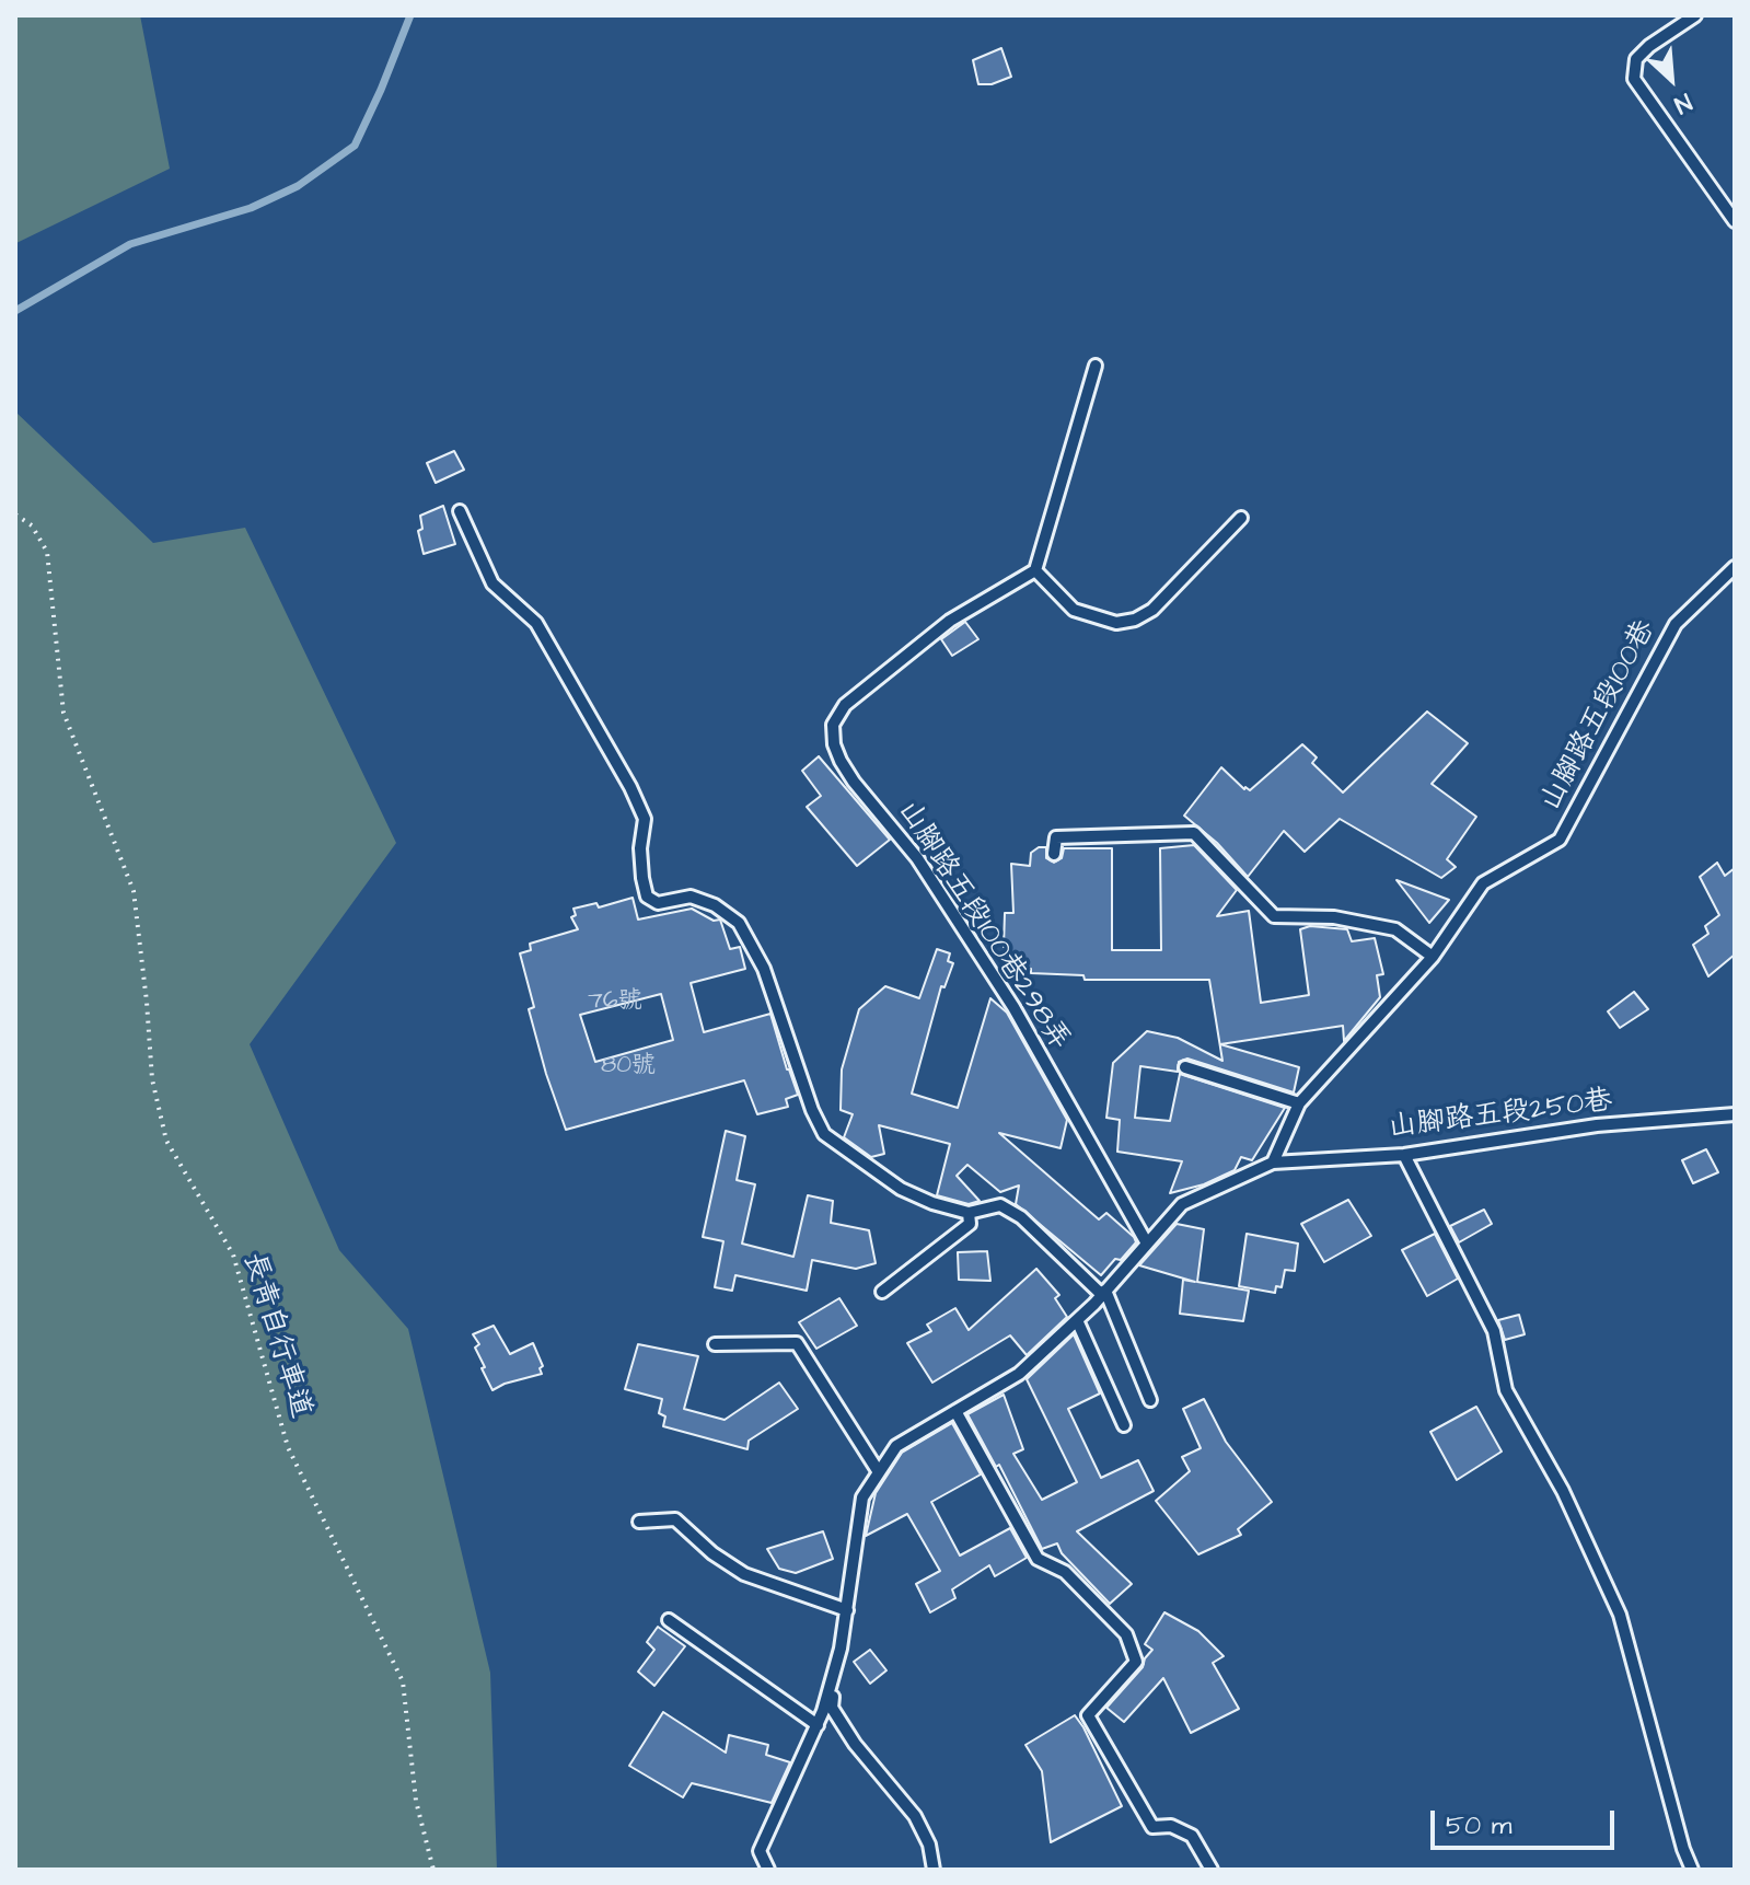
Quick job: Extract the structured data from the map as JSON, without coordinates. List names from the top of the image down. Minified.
{"streets":{"lane":["山腳路五段100巷","山腳路五段100巷298弄","山腳路五段250巷"],"path":["長青自行車道"]},"crossings":[["山腳路五段100巷","山腳路五段250巷"]],"house_numbers":["76號","80號"],"scale_bar":"50 m","north":"bottom right"}
